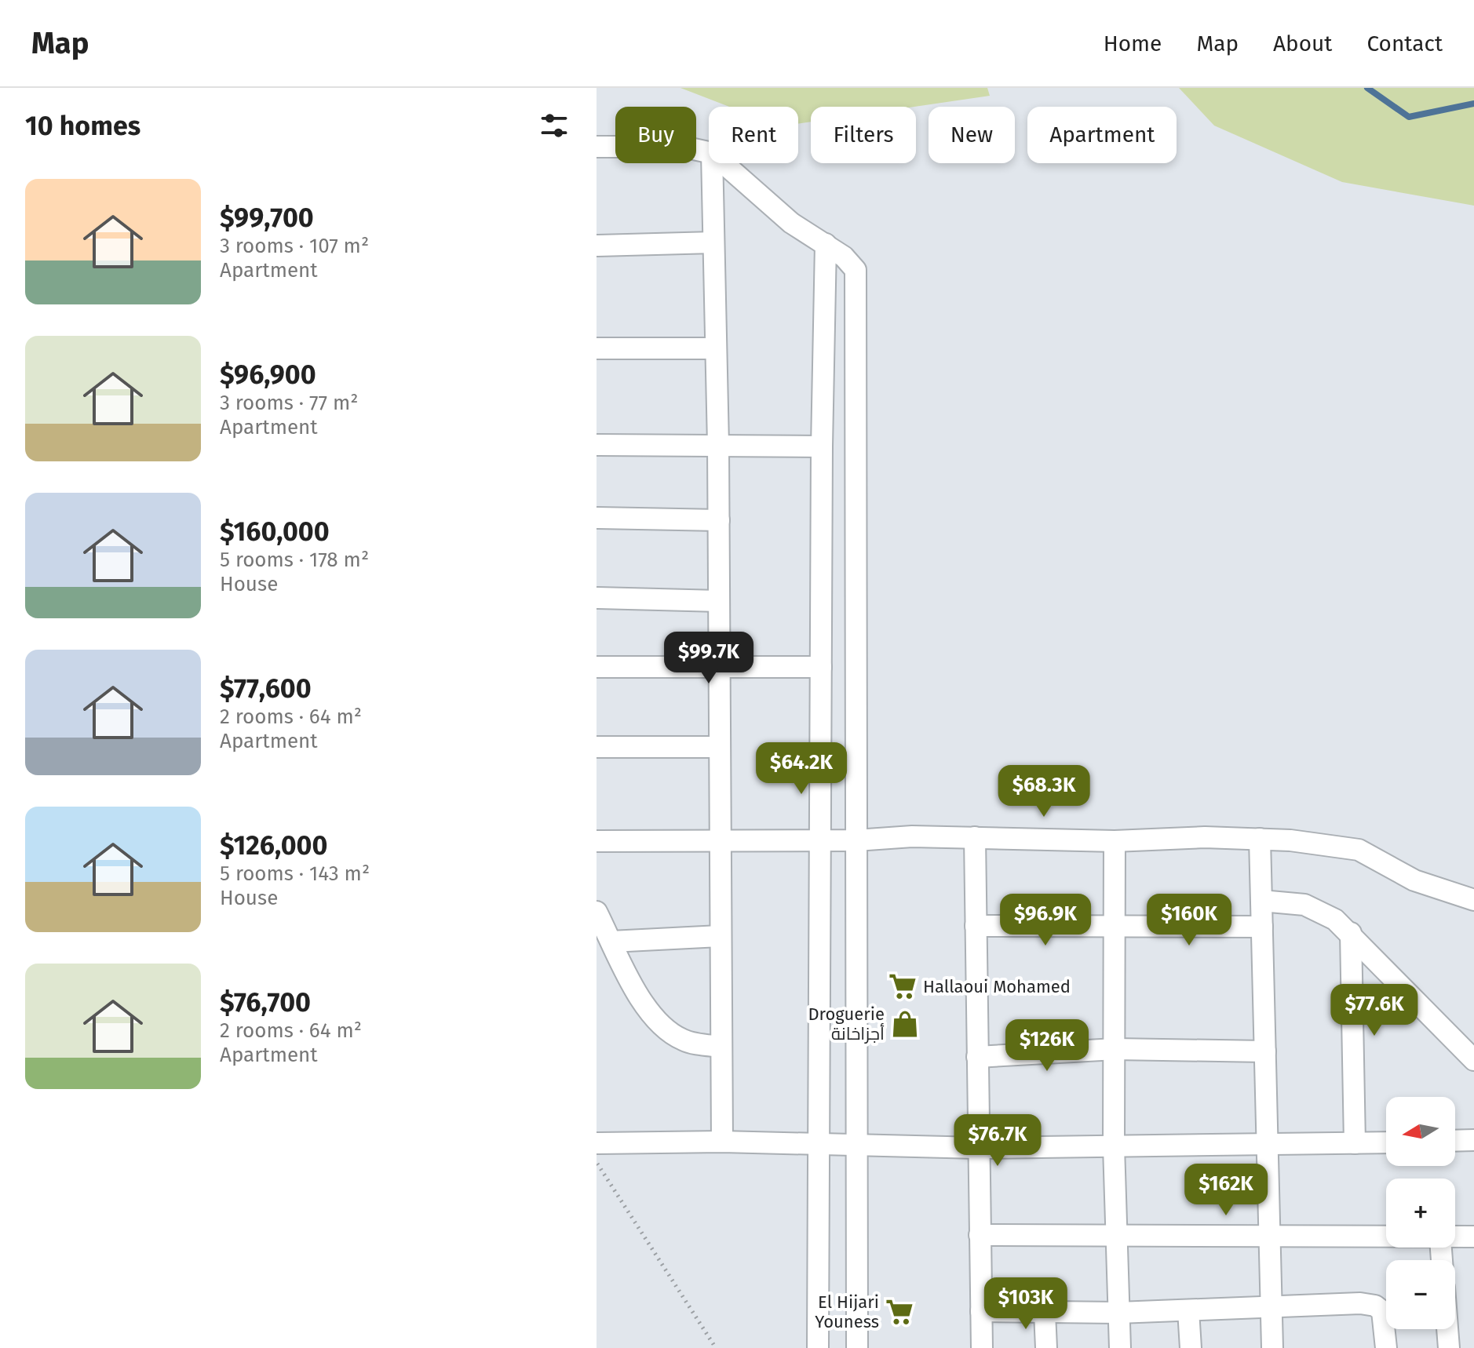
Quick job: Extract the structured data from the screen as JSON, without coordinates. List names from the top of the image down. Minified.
{"places":{"supermarket":["Hallaoui Mohamed","El Hijari Youness"],"shop":["Droguerie أجزاخانة"]},"north":"left","page":{"header":"Map","nav":["Home","Map","About","Contact"],"heading":"10 homes","chip":["Buy","Rent","Filters","New","Apartment"],"list":[{"name":"$99,700","note":"3 rooms · 107 m² · Apartment"},{"name":"$96,900","note":"3 rooms · 77 m² · Apartment"},{"name":"$160,000","note":"5 rooms · 178 m² · House"},{"name":"$77,600","note":"2 rooms · 64 m² · Apartment"},{"name":"$126,000","note":"5 rooms · 143 m² · House"},{"name":"$76,700","note":"2 rooms · 64 m² · Apartment"}],"price":["$99.7K","$64.2K","$68.3K","$96.9K","$160K","$77.6K","$126K","$76.7K","$162K","$103K"],"map_buttons":["+","−"]}}
